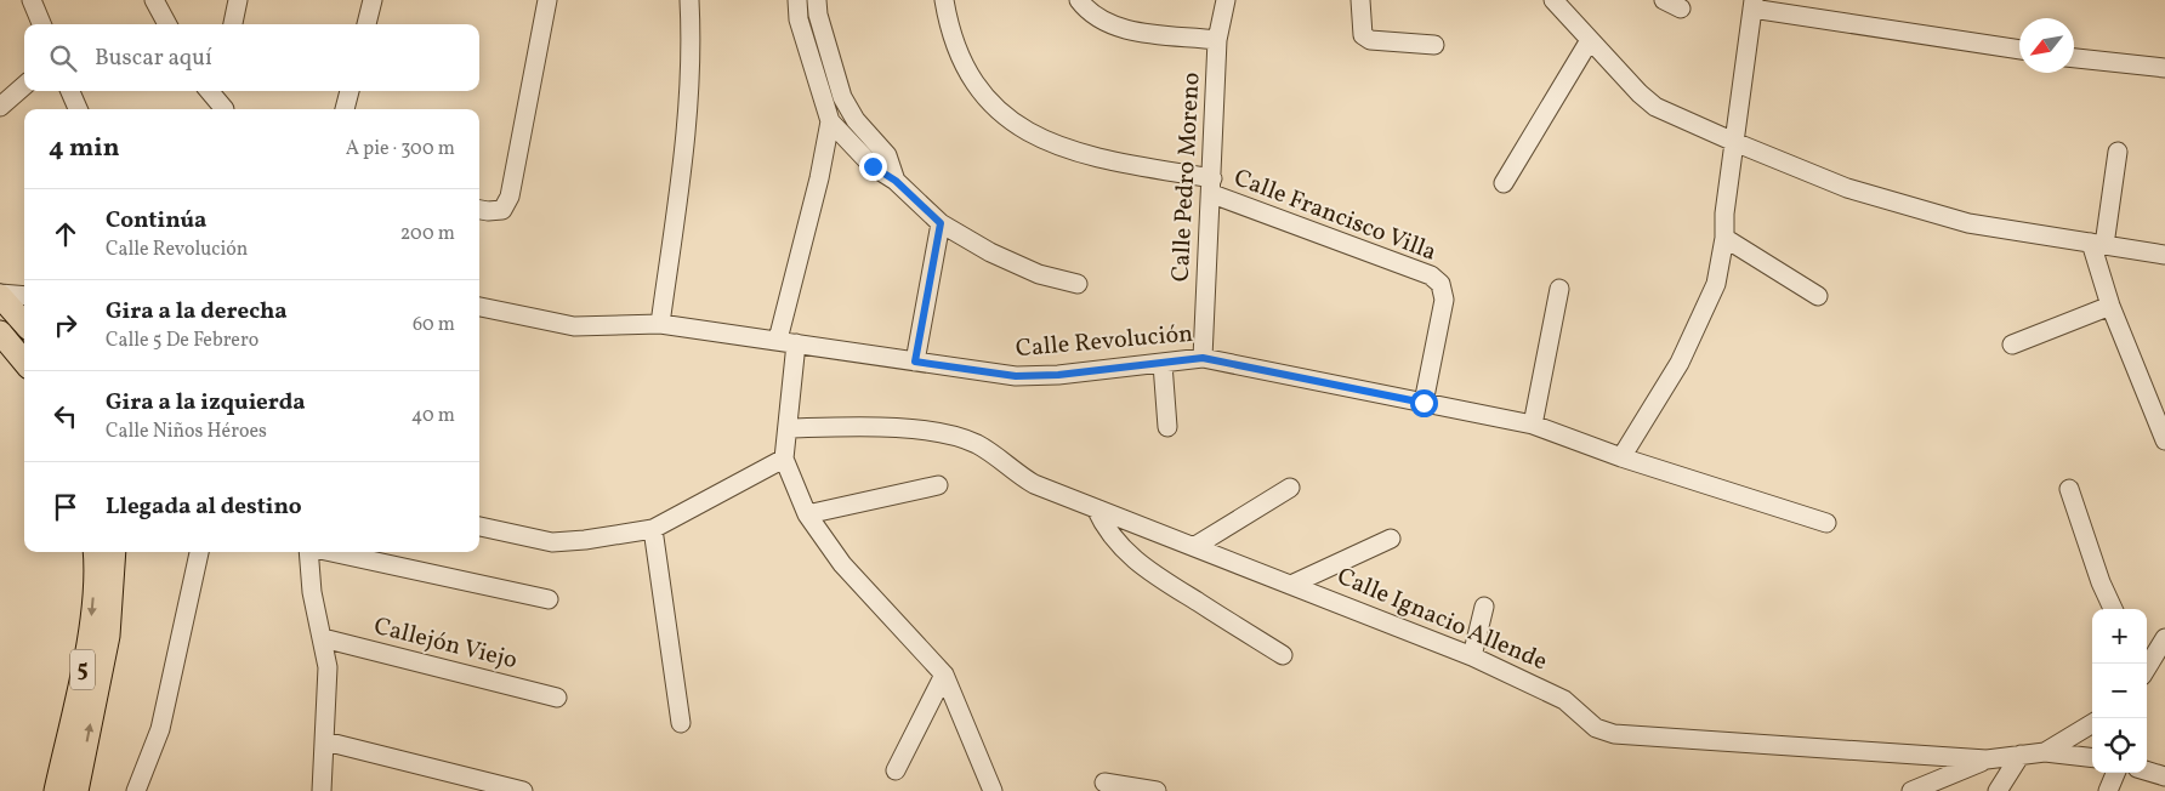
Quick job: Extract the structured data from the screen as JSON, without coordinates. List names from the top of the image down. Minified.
{"streets":{"main road":["5"],"street":["Calle Pedro Moreno","Calle Francisco Villa","Calle Revolución","Calle Ignacio Allende","Callejón Viejo"]},"crossings":[["Calle Pedro Moreno","Calle Francisco Villa"],["Calle Pedro Moreno","Calle Revolución"],["Calle Francisco Villa","Calle Revolución"]],"north":"bottom left","page":{"search":"Buscar aquí","heading":["4 min","A pie · 300 m"],"list":[["Continúa","Calle Revolución","200 m"],["Gira a la derecha","Calle 5 De Febrero","60 m"],["Gira a la izquierda","Calle Niños Héroes","40 m"],"Llegada al destino"],"map_buttons":["+","−"]}}
